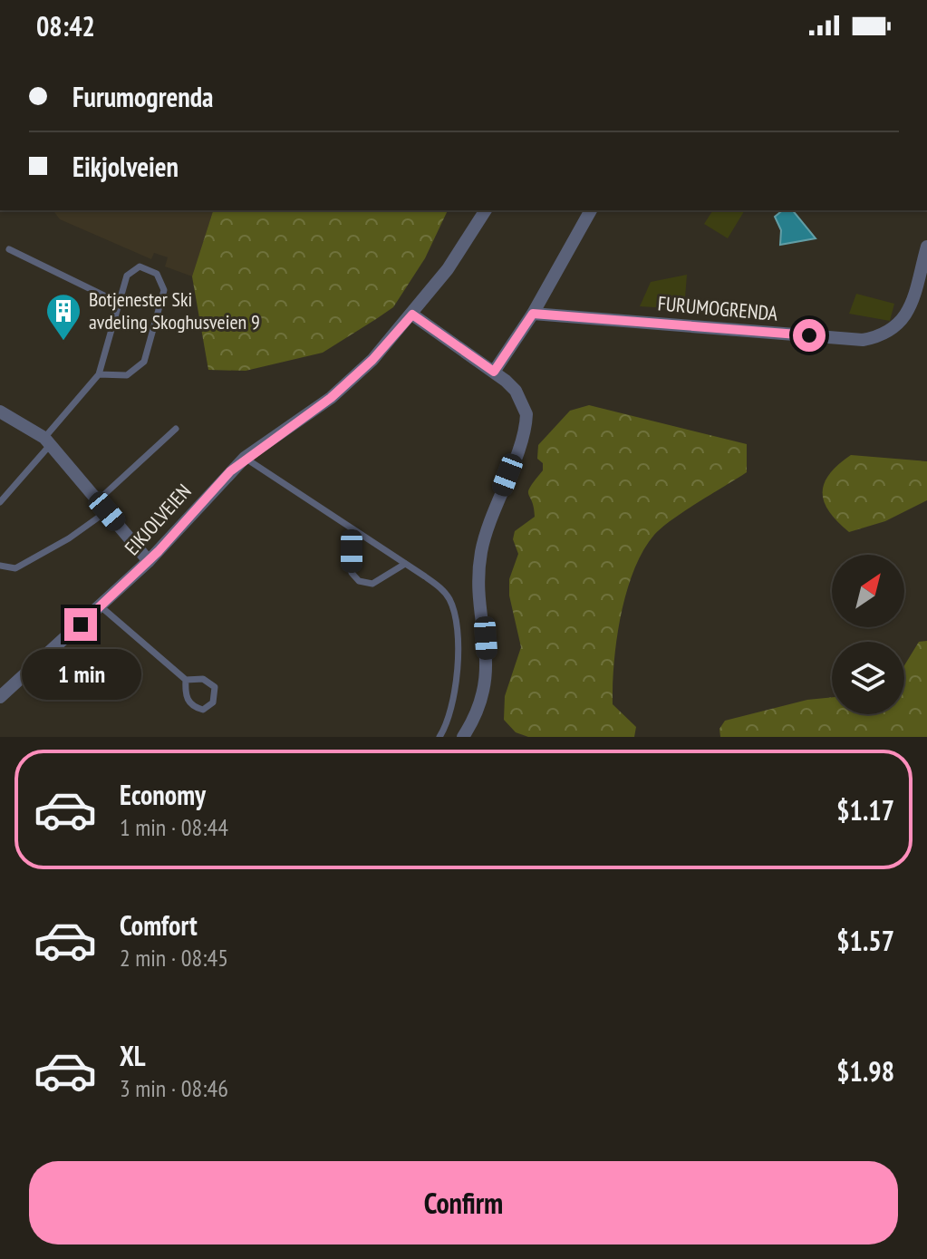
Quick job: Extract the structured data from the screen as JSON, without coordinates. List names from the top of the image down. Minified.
{"streets":{"street":["FURUMOGRENDA","EIKJOLVEIEN"]},"places":{"building":["Botjenester Ski avdeling Skoghusveien 9"]},"north":"top right","page":{"status":"08:42","banner":["Furumogrenda","Eikjolveien"],"bubble":"1 min","list":[{"name":"Economy","note":"1 min · 08:44","value":"$1.17"},{"name":"Comfort","note":"2 min · 08:45","value":"$1.57"},{"name":"XL","note":"3 min · 08:46","value":"$1.98"}],"buttons":"Confirm"}}
